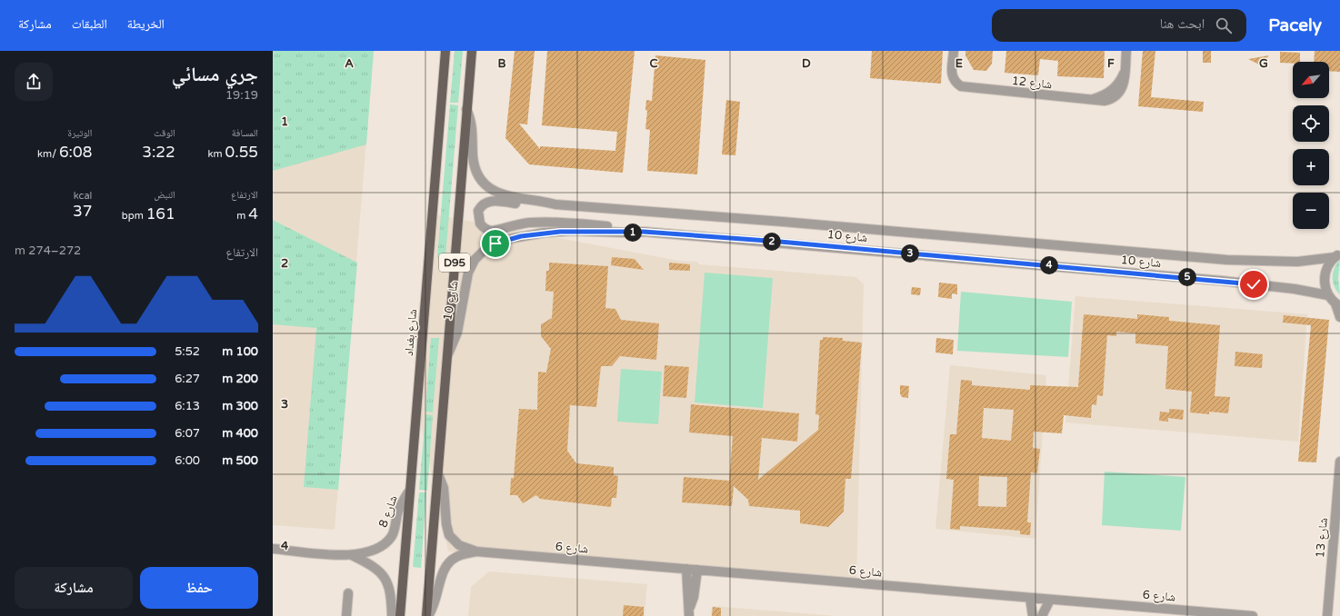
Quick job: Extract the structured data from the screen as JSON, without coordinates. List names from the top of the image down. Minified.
{"streets":{"main road":["D95","شارع بغداد"],"street":["شارع 12","شارع 10","شارع 8","شارع 13","شارع 6"]},"crossings":[["شارع 10","D95"],["D95","شارع 6"],["شارع بغداد","شارع 8"]],"north":"bottom left","page":{"header":"Pacely","search":"ابحث هنا","nav":["الخريطة","الطبقات","مشاركة"],"heading":["جري مسائي","19:19"],"map_buttons":["+","−"],"stats":[["المسافة","0.55 km"],["الوقت","3:22"],["الوتيرة","6:08 /km"],["الارتفاع","4 m"],["النبض","161 bpm"],["kcal","37"]],"pins":["1","2","3","4","5"],"chart":["الارتفاع","272–274 m"],"list":[{"name":"100 m","note":"5:52"},{"name":"200 m","note":"6:27"},{"name":"300 m","note":"6:13"},{"name":"400 m","note":"6:07"},{"name":"500 m","note":"6:00"}],"buttons":["حفظ","مشاركة"]},"grid":{"columns":["A","B","C","D","E","F","G"],"rows":["1","2","3","4"]}}
